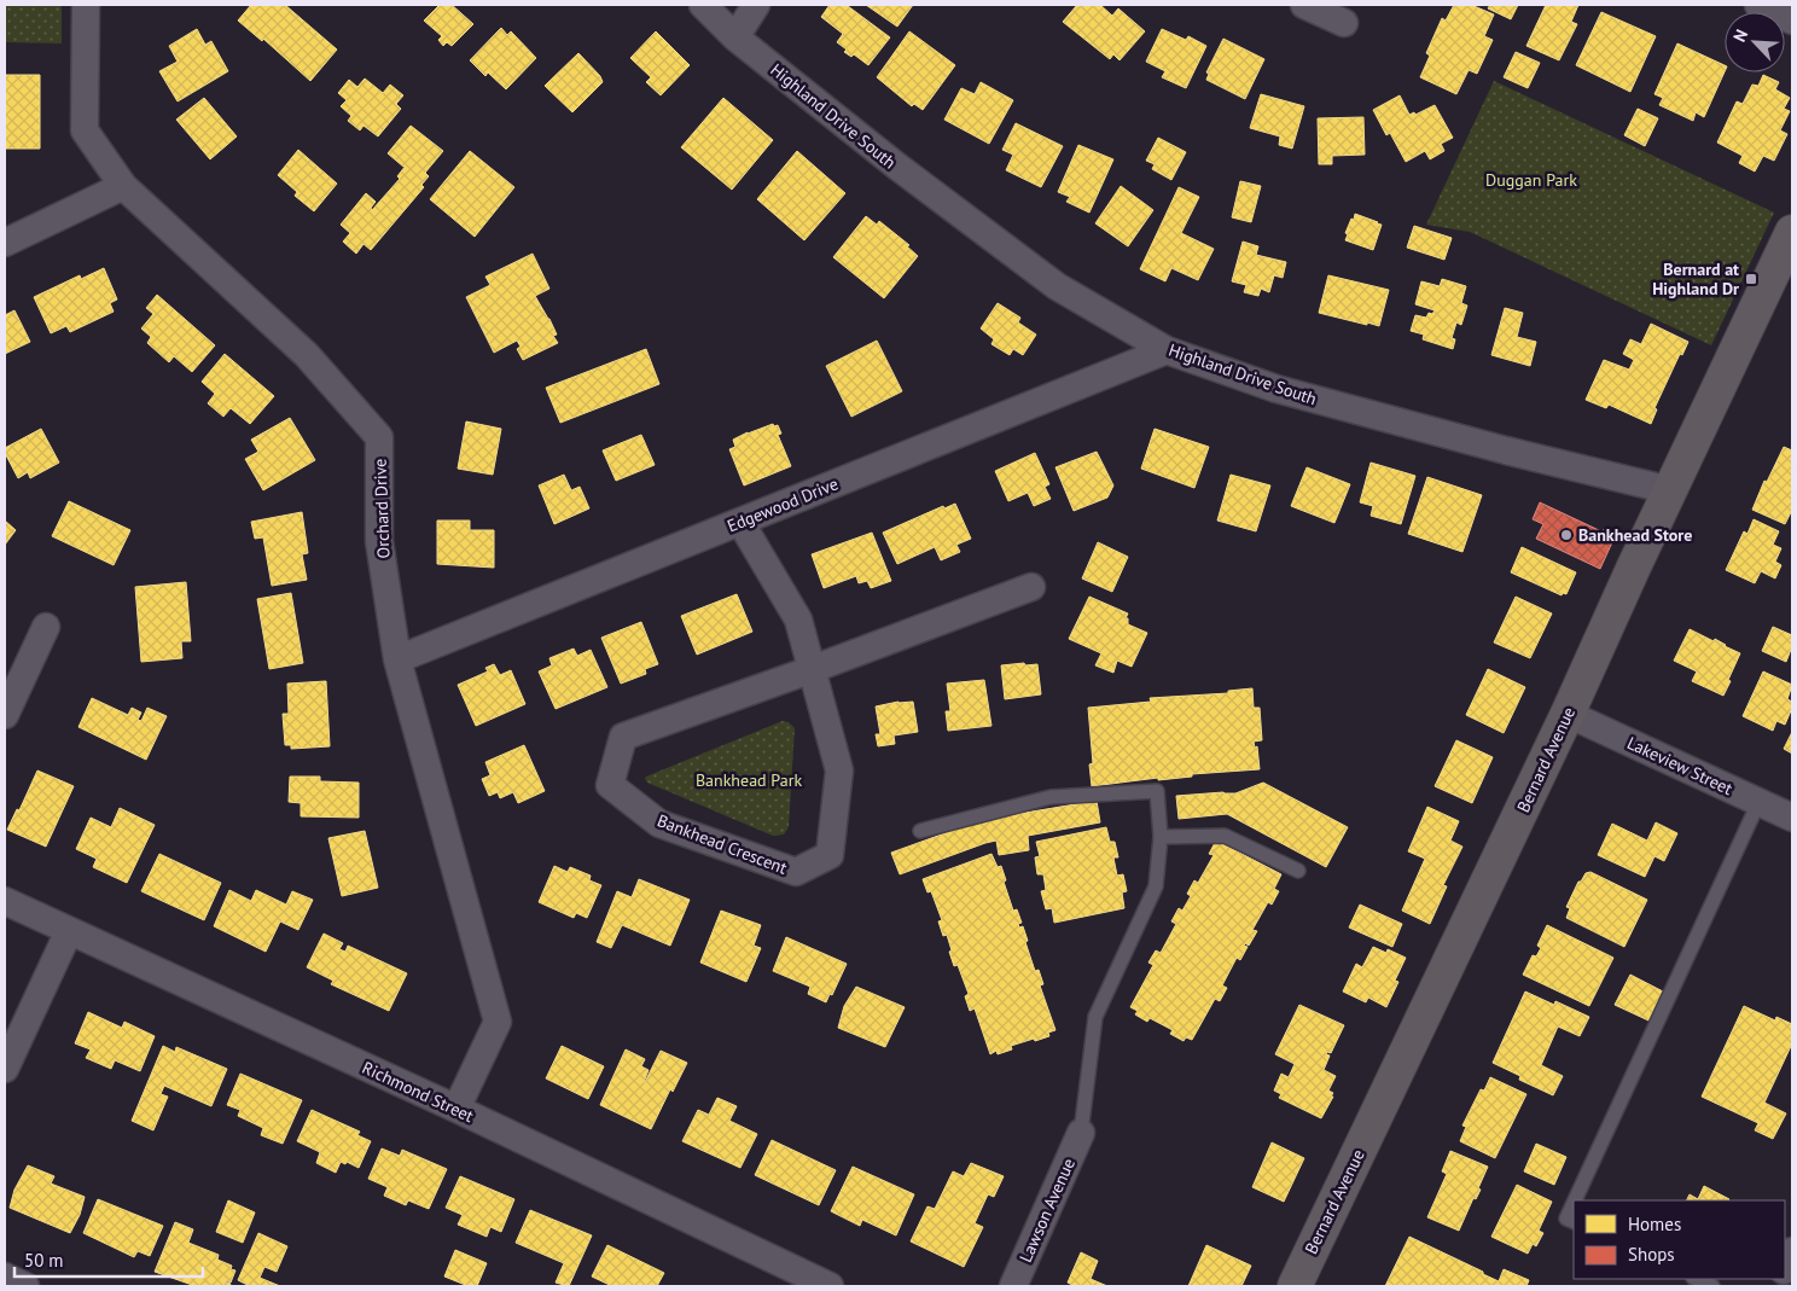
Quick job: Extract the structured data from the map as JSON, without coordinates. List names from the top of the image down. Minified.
{"streets":{"street":["Highland Drive South","Edgewood Drive","Orchard Drive","Bernard Avenue","Lakeview Street","Bankhead Crescent","Richmond Street","Lawson Avenue"]},"crossings":[["Highland Drive South","Edgewood Drive"],["Highland Drive South","Bernard Avenue"],["Edgewood Drive","Orchard Drive"],["Edgewood Drive","Bankhead Crescent"],["Orchard Drive","Richmond Street"],["Bernard Avenue","Lakeview Street"]],"parks":["Duggan Park","Bankhead Park"],"places":{"transit":["Bernard at Highland Dr"],"other":["Bankhead Store"]},"legend":["Homes","Shops"],"scale_bar":"50 m","north":"top left"}
